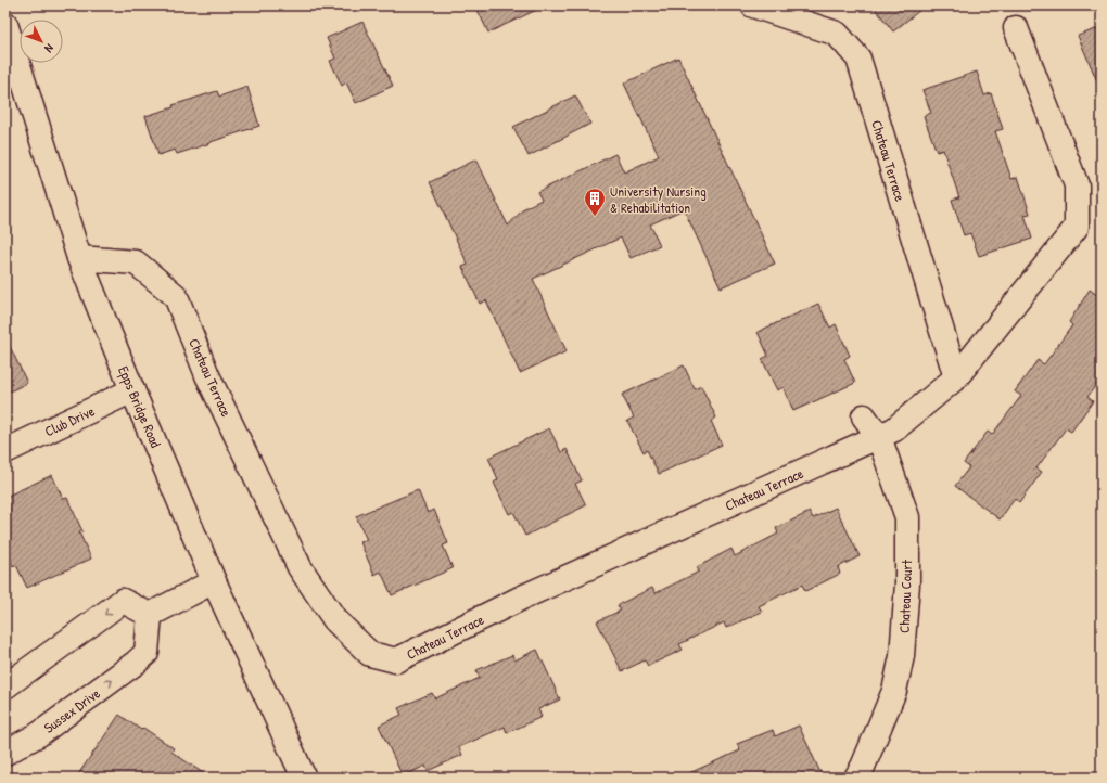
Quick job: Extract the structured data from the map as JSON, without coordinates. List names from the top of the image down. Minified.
{"streets":{"street":["Chateau Terrace","Epps Bridge Road","Club Drive","Chateau Court","Sussex Drive"]},"crossings":[["Chateau Terrace","Epps Bridge Road"],["Chateau Terrace","Chateau Court"],["Epps Bridge Road","Club Drive"]],"one_way":["Sussex Drive"],"places":{"building":["University Nursing & Rehabilitation"]},"north":"bottom right"}
